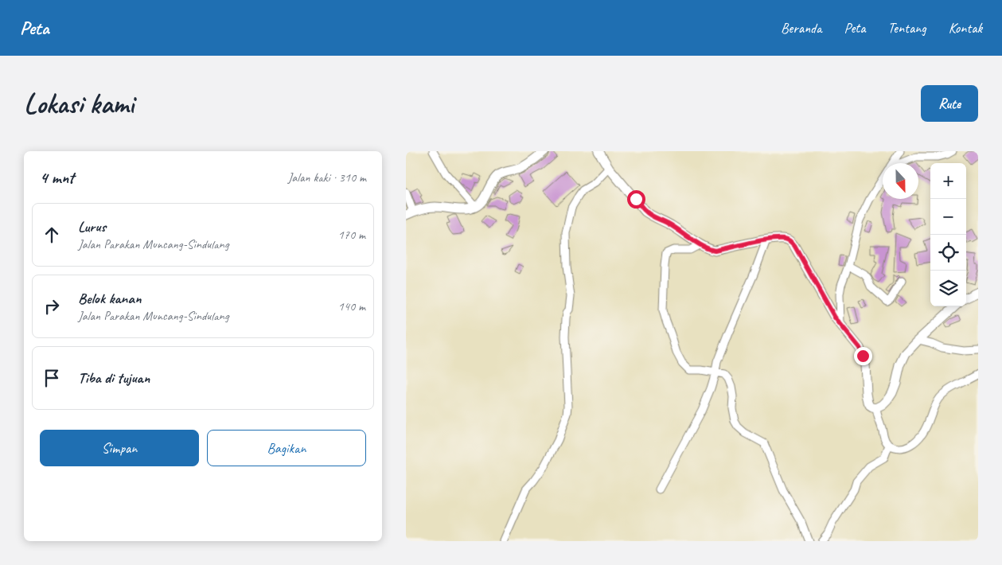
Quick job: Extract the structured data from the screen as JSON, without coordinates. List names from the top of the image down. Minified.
{"north":"bottom","page":{"header":"Peta","nav":["Beranda","Peta","Tentang","Kontak"],"buttons":["Rute",["Simpan","Bagikan"]],"title":"Lokasi kami","heading":["4 mnt","Jalan kaki · 310 m"],"map_buttons":["+","−"],"list":[["Lurus","Jalan Parakan Muncang-Sindulang","170 m"],["Belok kanan","Jalan Parakan Muncang-Sindulang","140 m"],"Tiba di tujuan"]}}
